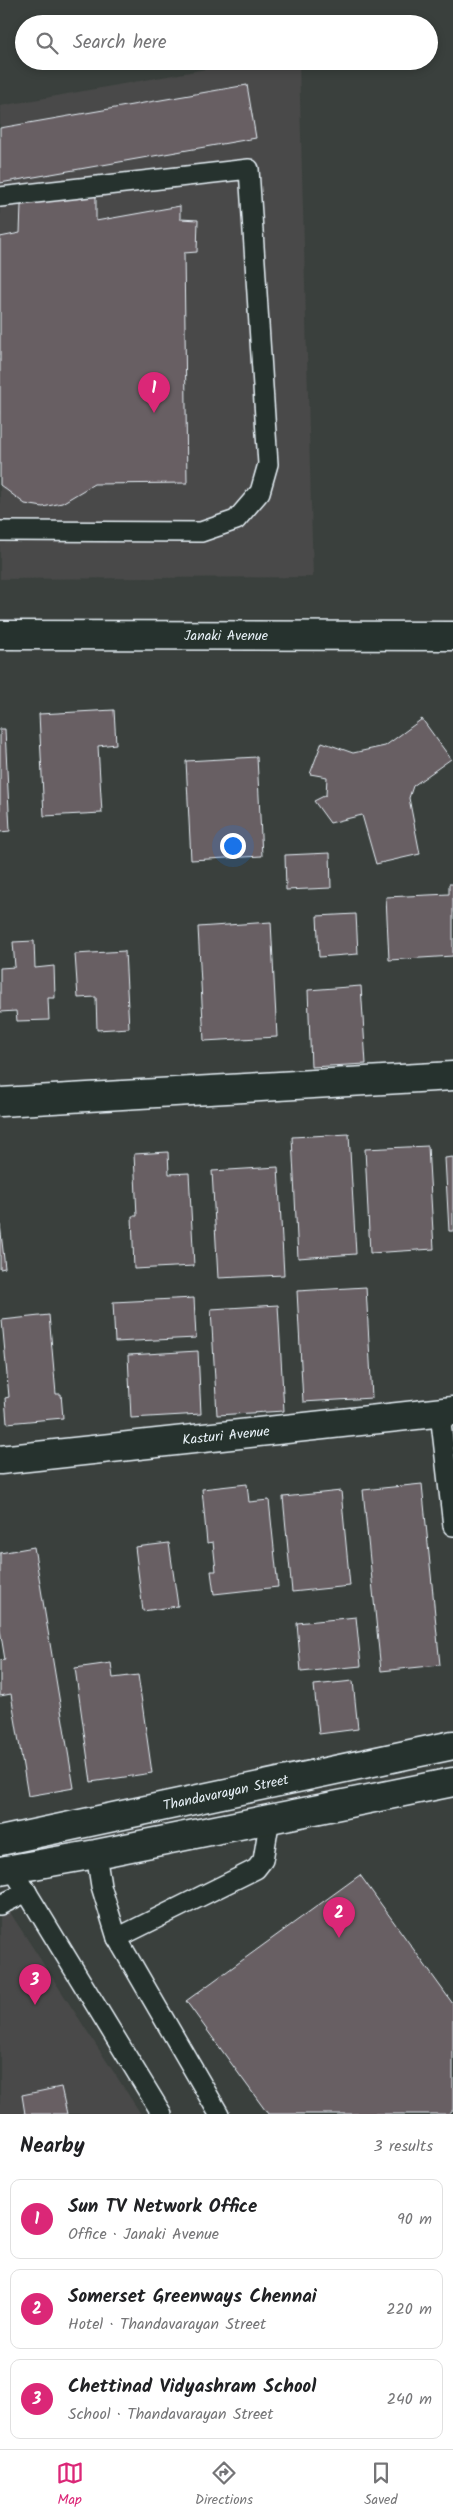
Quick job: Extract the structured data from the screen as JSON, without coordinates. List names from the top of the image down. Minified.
{"streets":{"street":["Janaki Avenue","Kasturi Avenue","Thandavarayan Street"]},"page":{"search":"Search here","pins":["1","2","3"],"heading":["Nearby","3 results"],"list":[{"mark":"1","name":"Sun TV Network Office","note":"Office · Janaki Avenue","value":"90 m"},{"mark":"2","name":"Somerset Greenways Chennai","note":"Hotel · Thandavarayan Street","value":"220 m"},{"mark":"3","name":"Chettinad Vidyashram School","note":"School · Thandavarayan Street","value":"240 m"}],"nav":["Map","Directions","Saved"]}}
